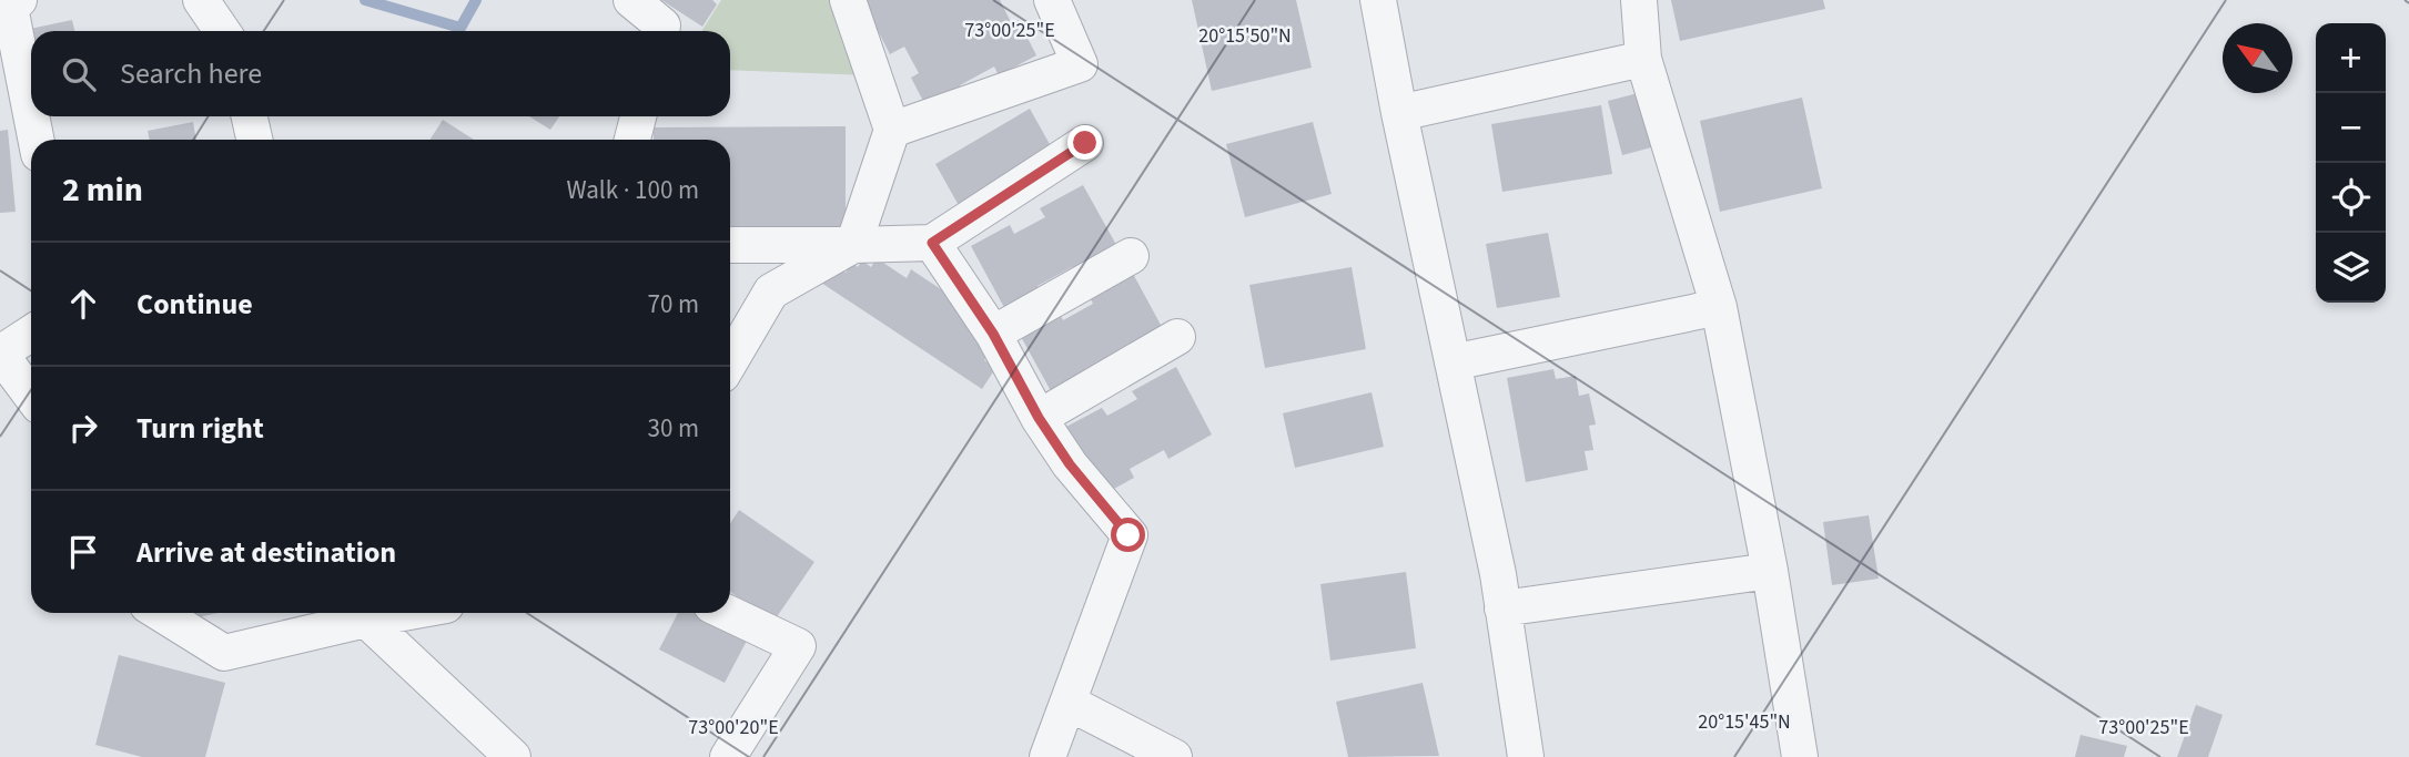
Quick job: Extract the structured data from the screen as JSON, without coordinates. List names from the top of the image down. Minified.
{"north":"top left","page":{"map_buttons":["+","−"],"search":"Search here","heading":["2 min","Walk · 100 m"],"list":[["Continue","70 m"],["Turn right","30 m"],"Arrive at destination"]},"coordinates":["73°00'25\"E","20°15'50\"N","20°15'45\"N","73°00'20\"E"]}
